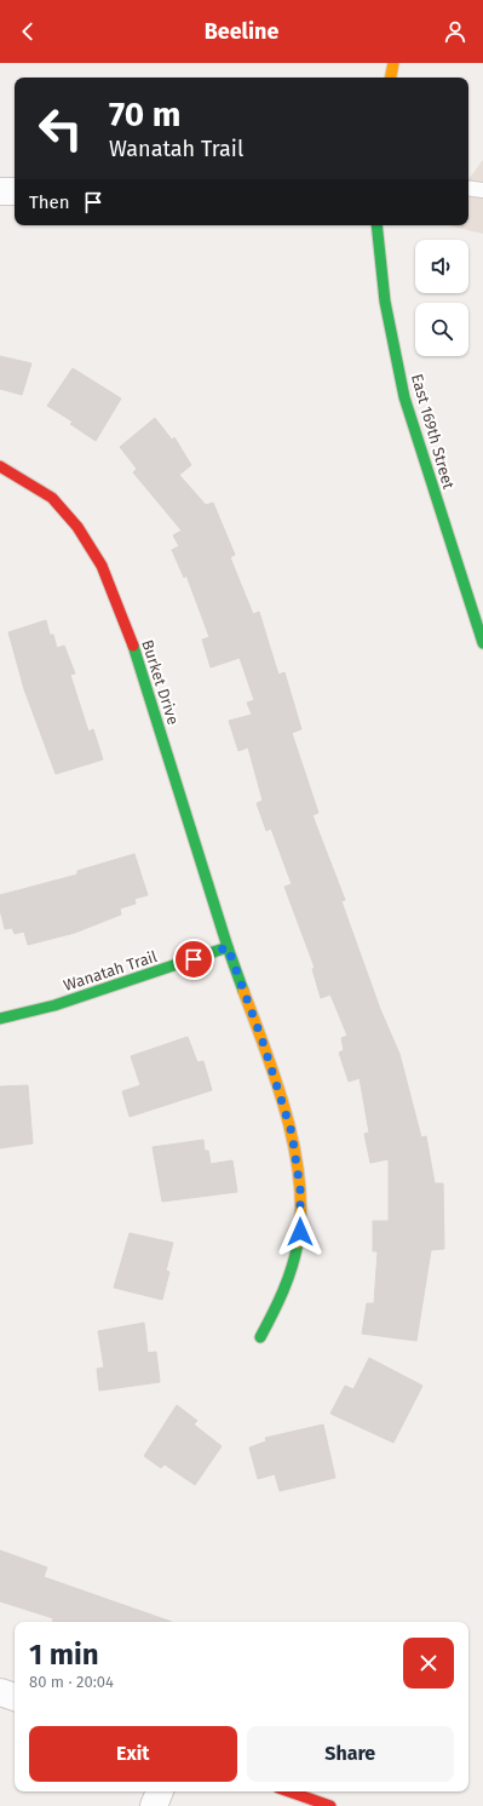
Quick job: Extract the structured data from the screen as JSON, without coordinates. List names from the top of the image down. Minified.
{"streets":{"street":["East 169th Street","Burket Drive","Wanatah Trail"]},"crossings":[["Burket Drive","Wanatah Trail"]],"page":{"header":"Beeline","turn":["70 m","Wanatah Trail"],"then":"Then","heading":["1 min","80 m · 20:04"],"buttons":["Exit","Share"]}}
